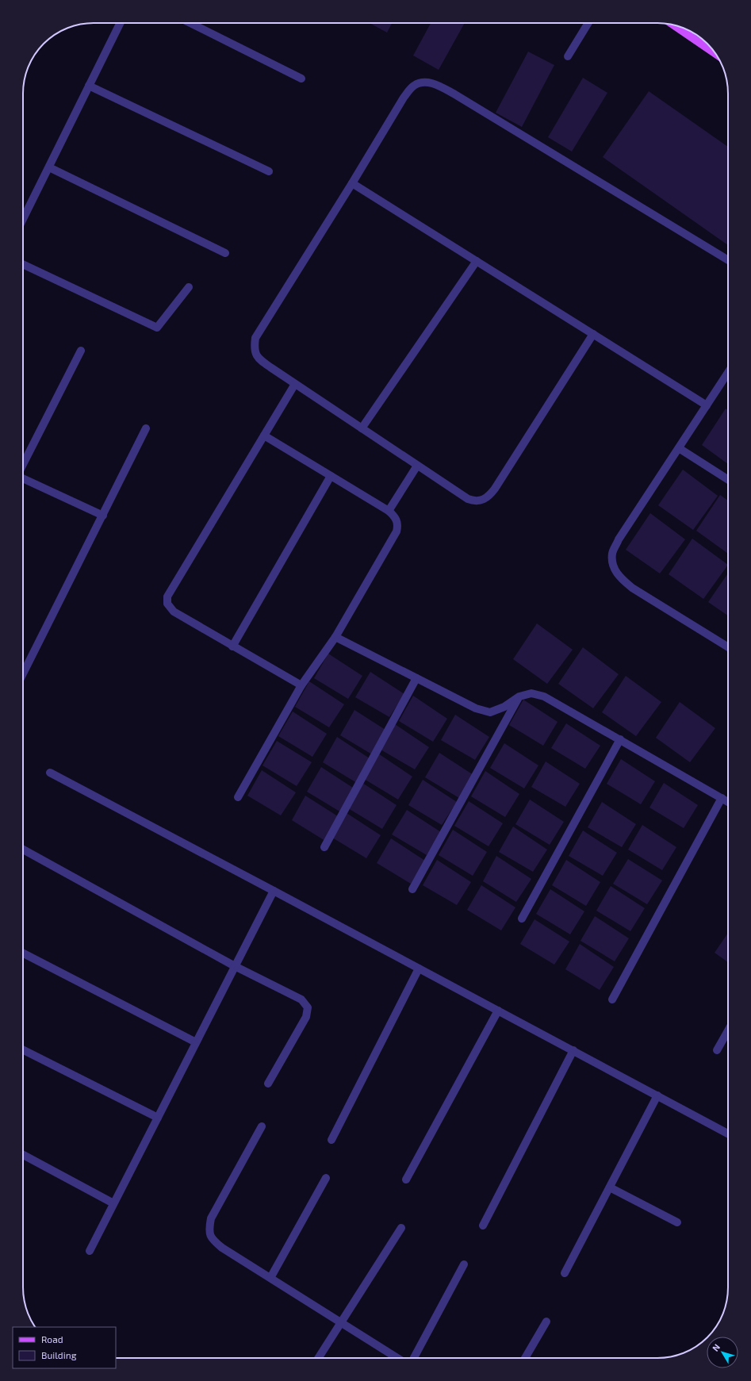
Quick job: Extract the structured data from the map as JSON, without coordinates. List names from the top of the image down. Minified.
{"legend":["Road","Building"],"north":"top left"}
